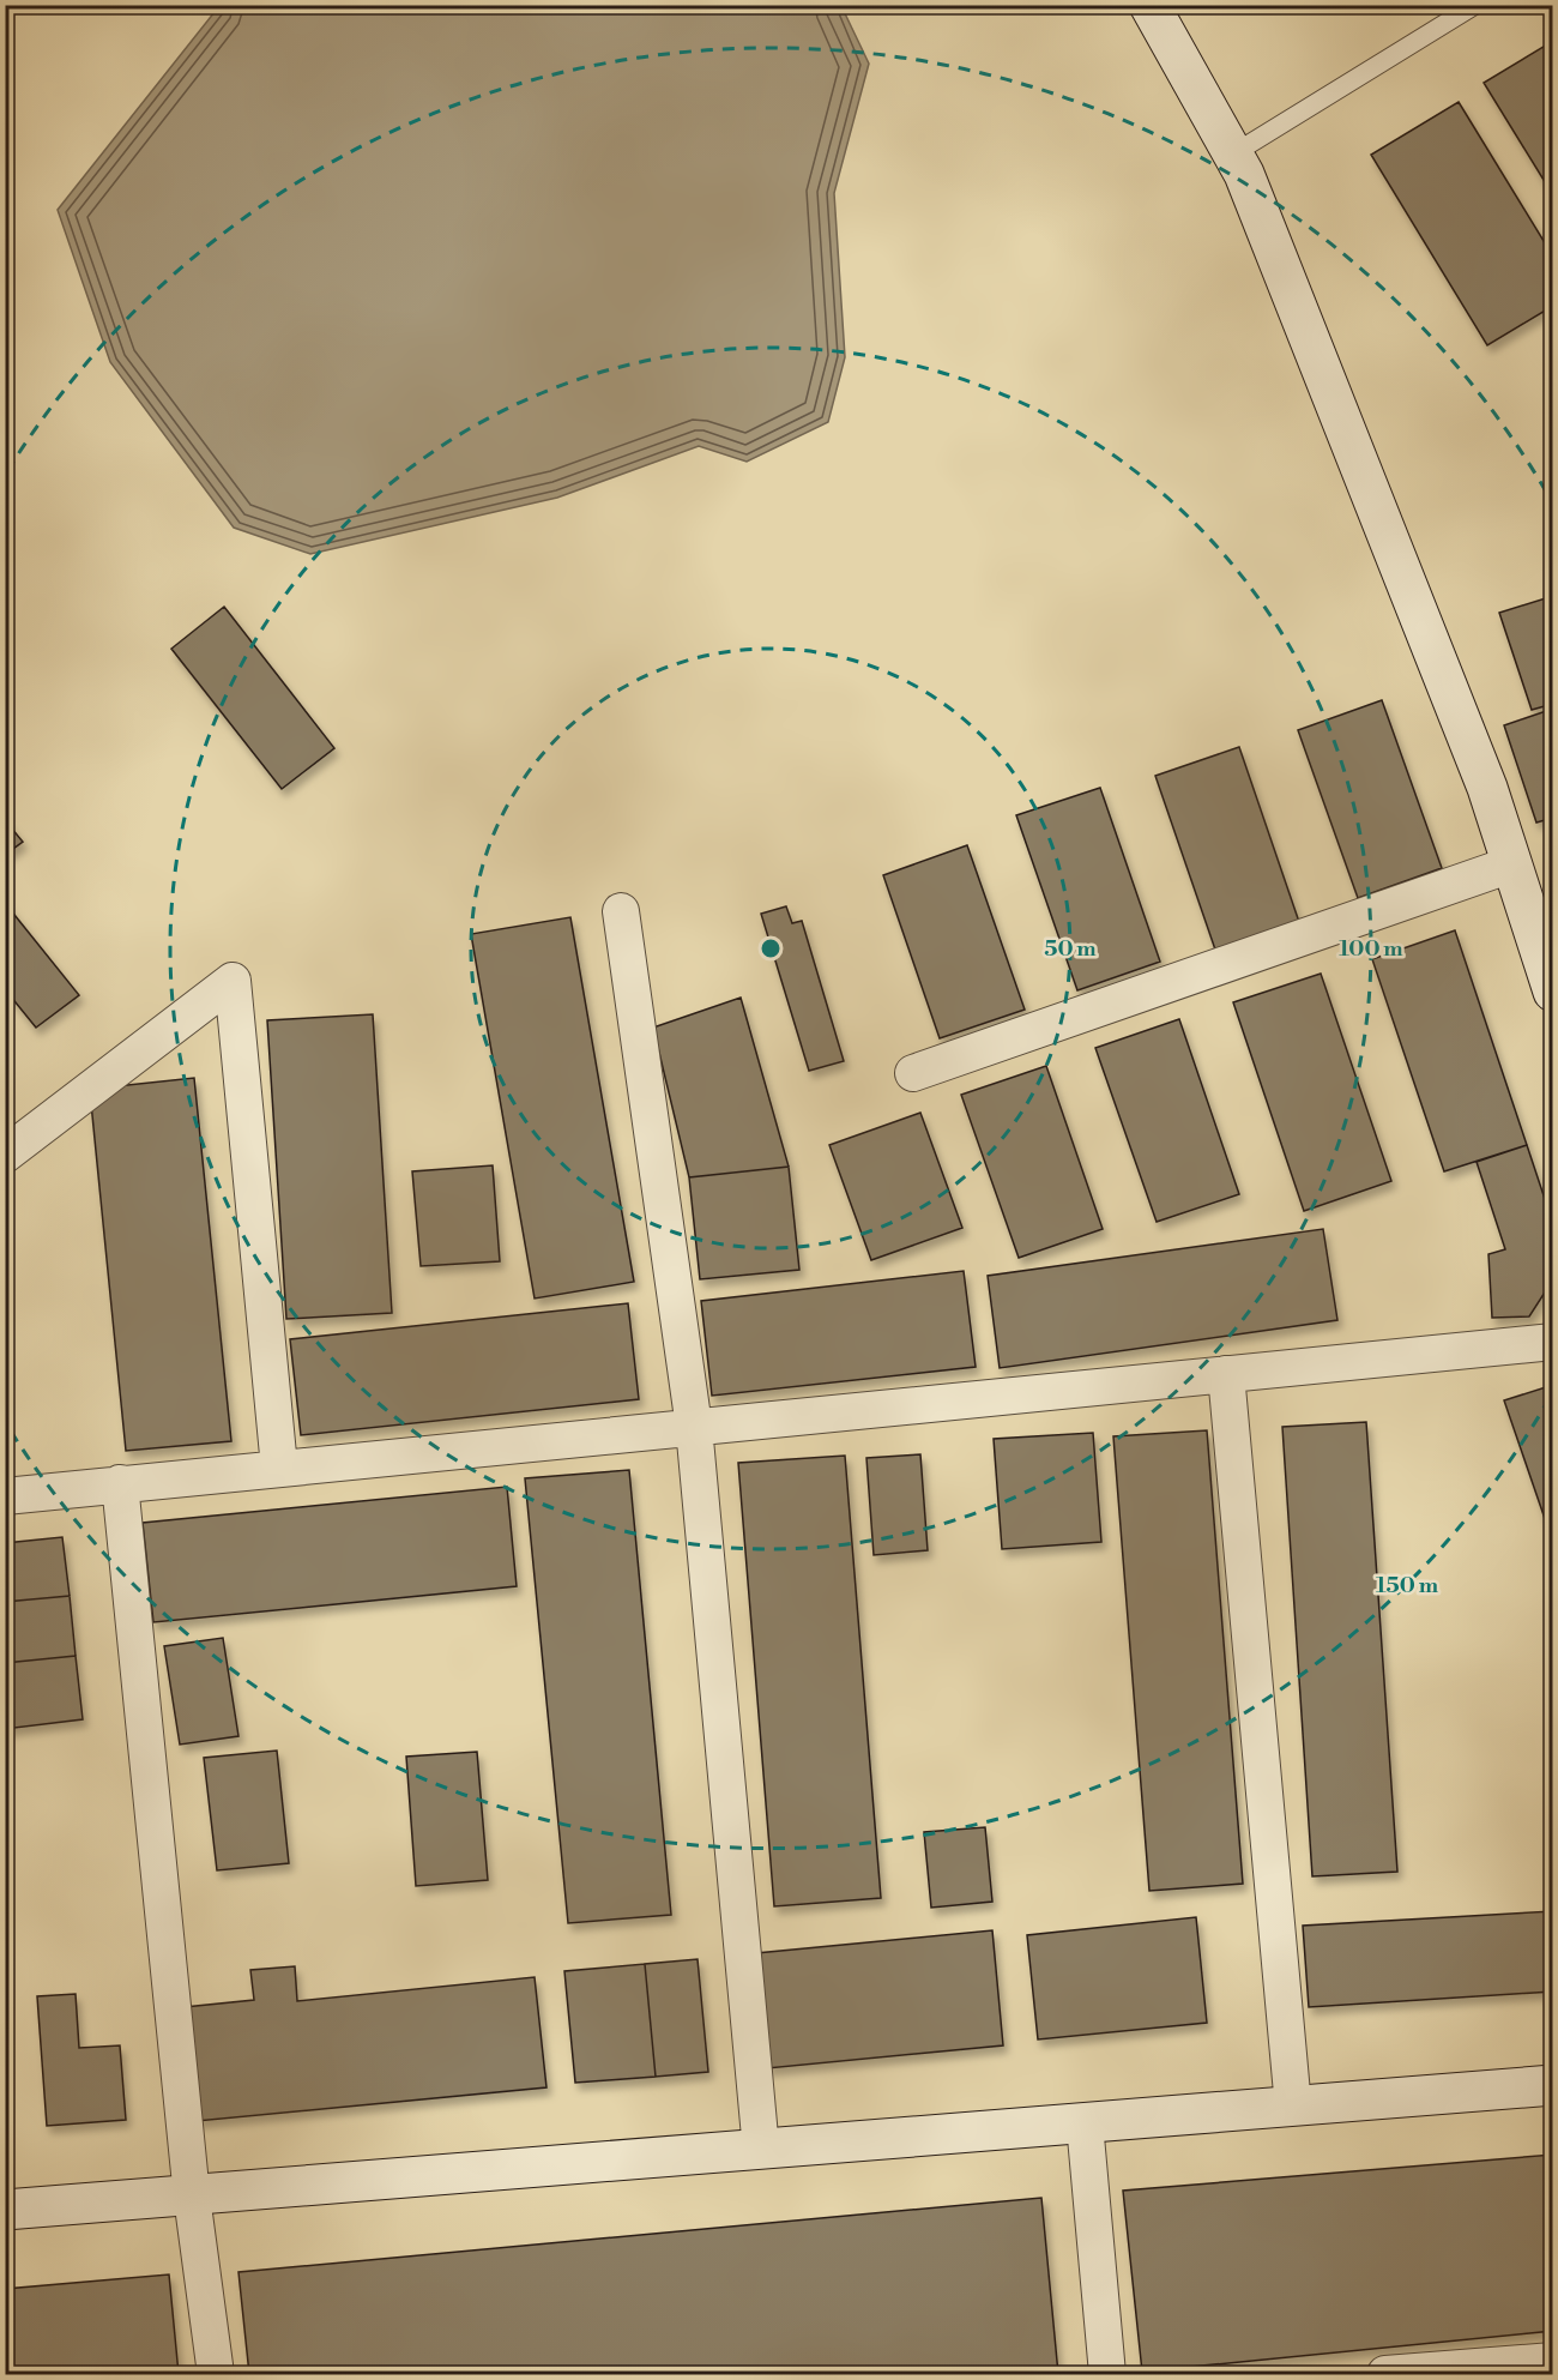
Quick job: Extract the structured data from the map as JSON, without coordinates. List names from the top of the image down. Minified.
{"rings":["50 m","100 m","150 m"]}
